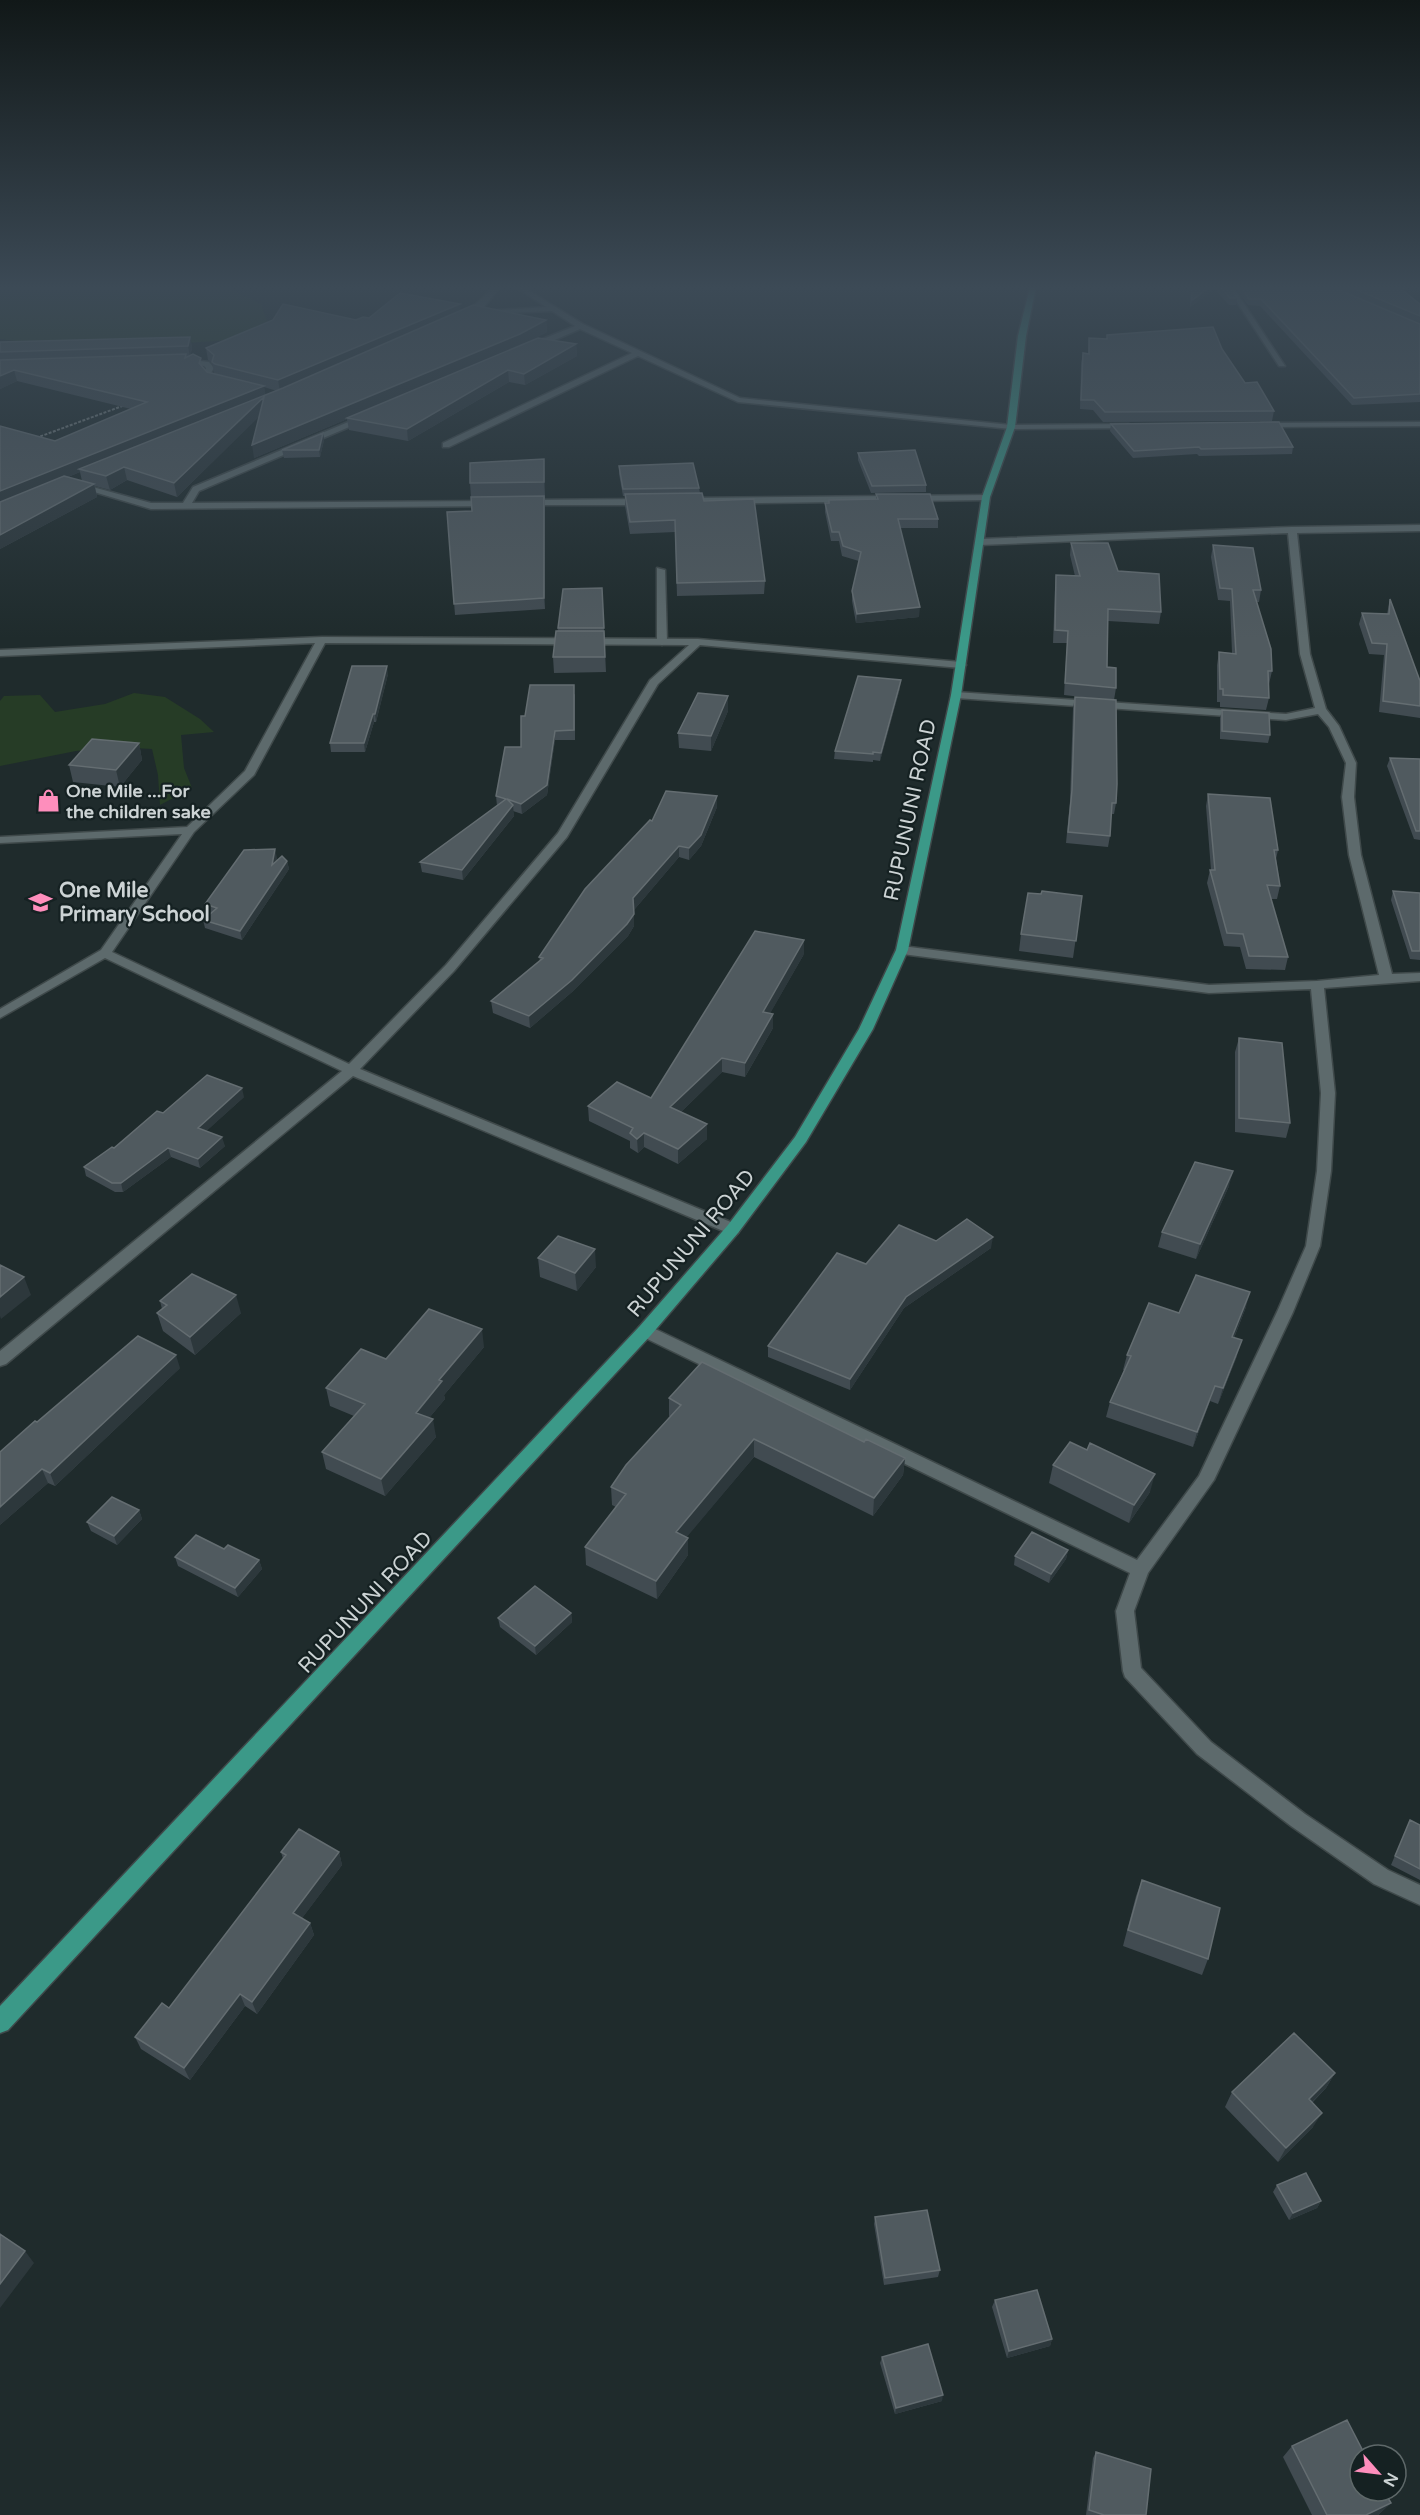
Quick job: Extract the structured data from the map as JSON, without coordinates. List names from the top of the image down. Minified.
{"streets":{"main road":["RUPUNUNI ROAD"]},"places":{"shop":["One Mile ...For the children sake"],"school or university":["One Mile Primary School"]},"north":"bottom right"}
